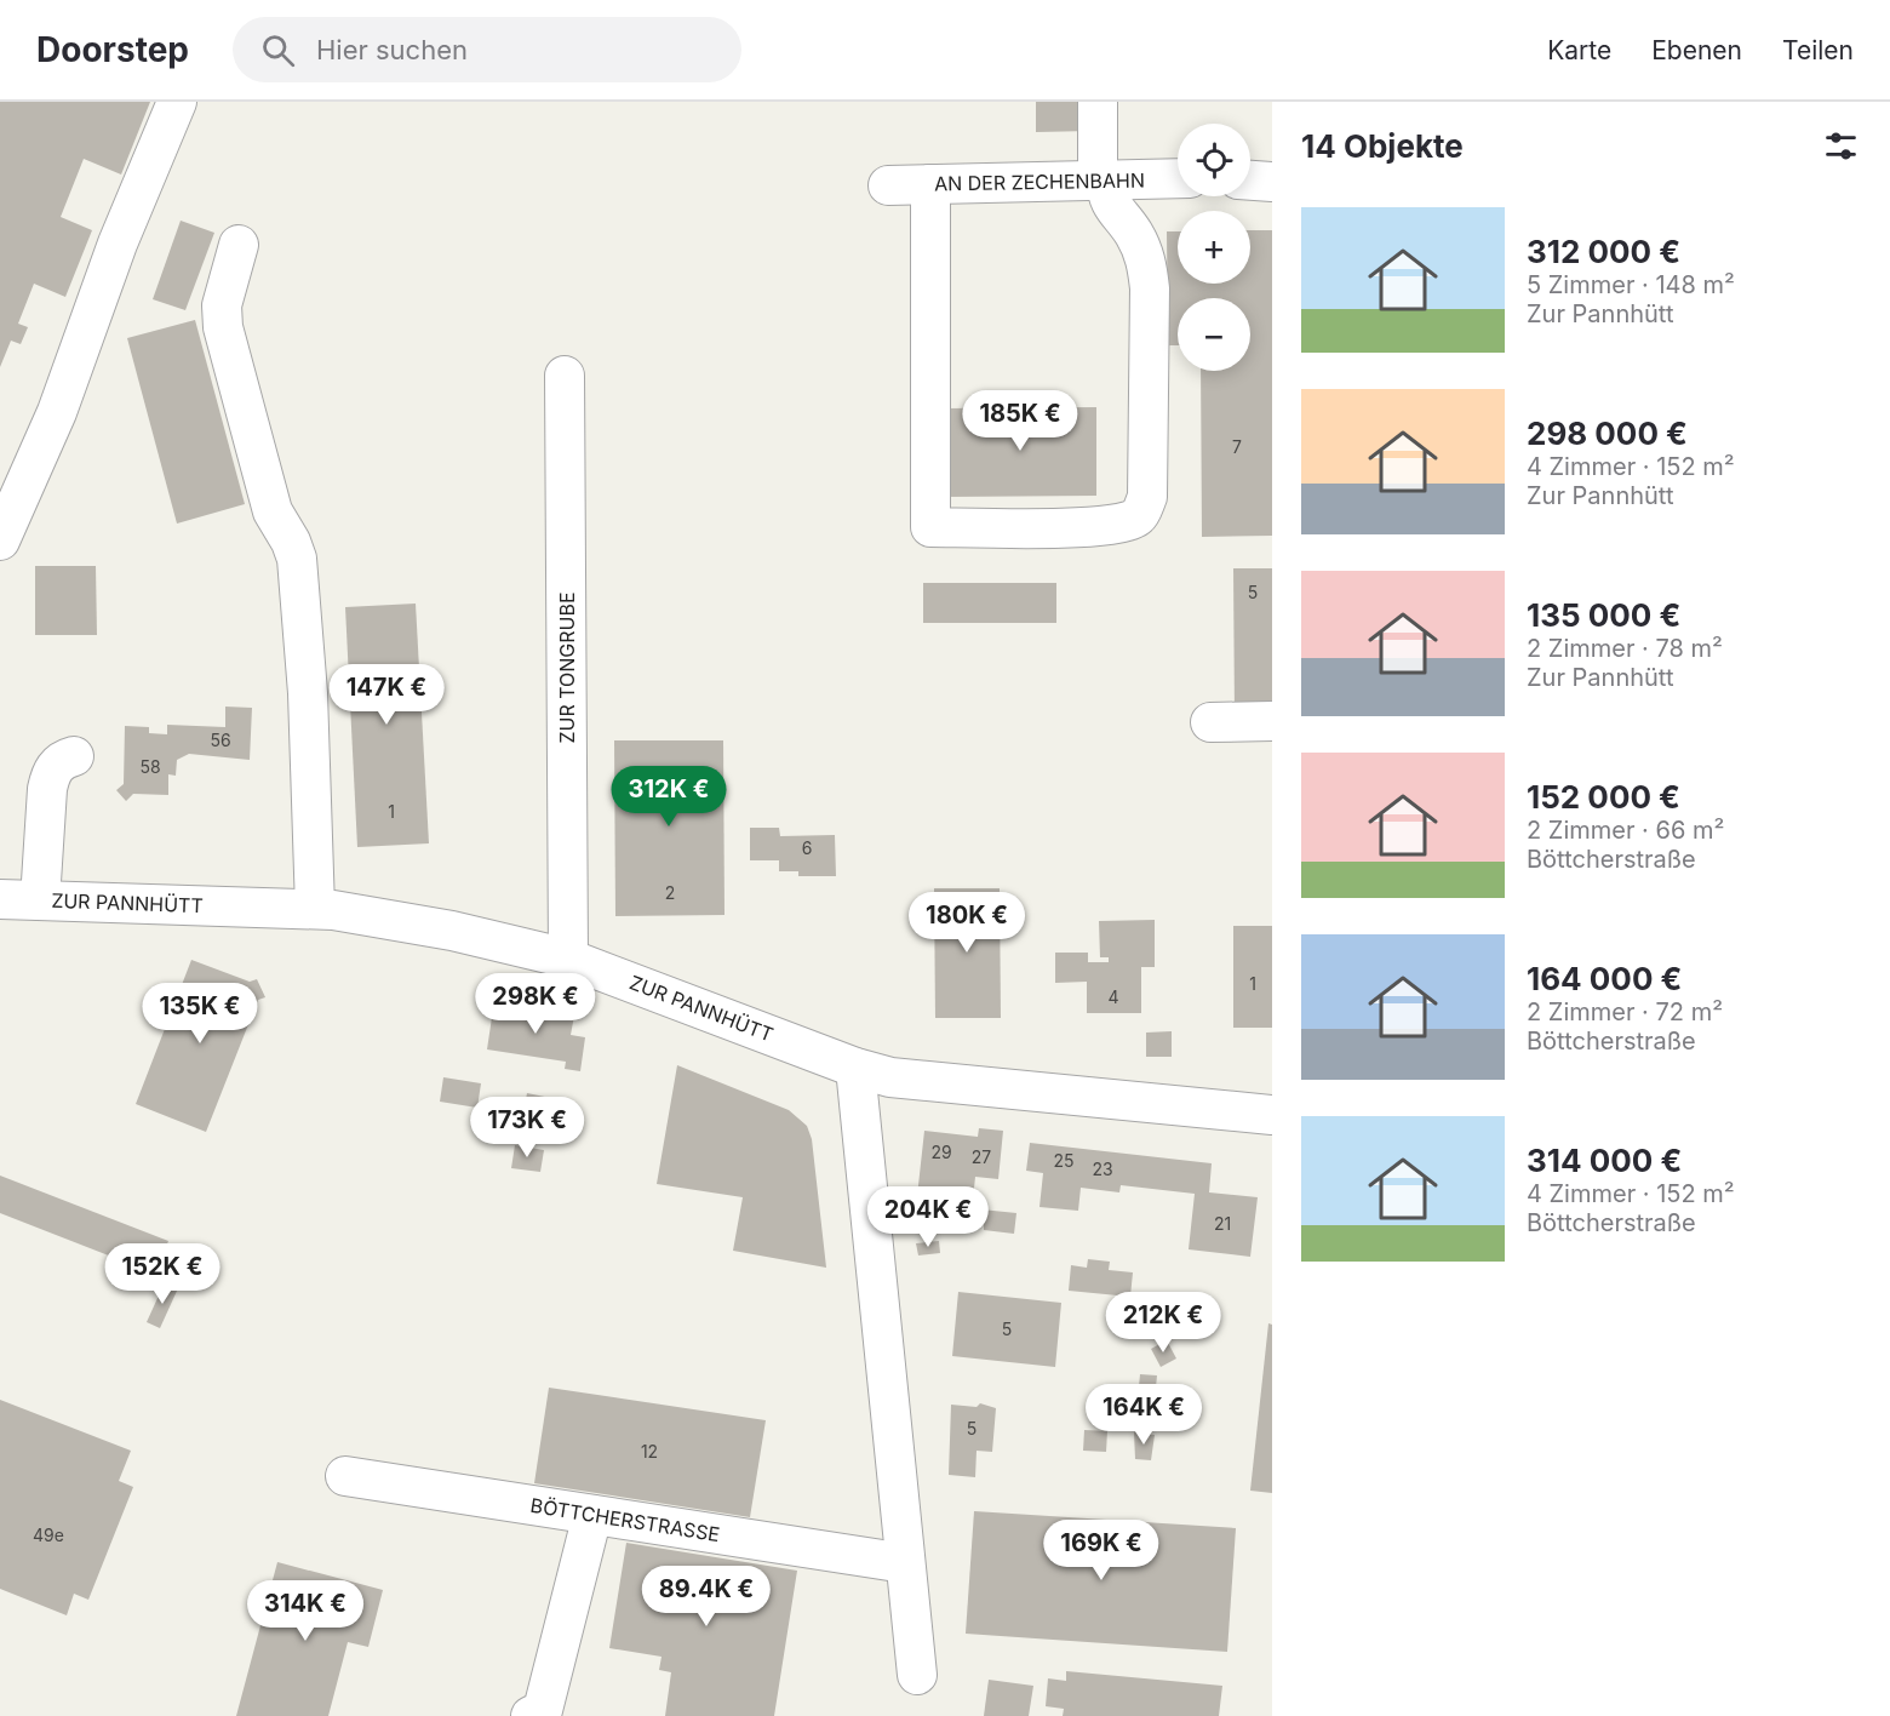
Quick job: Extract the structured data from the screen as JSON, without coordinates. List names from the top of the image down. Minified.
{"streets":{"street":["AN DER ZECHENBAHN","ZUR TONGRUBE","ZUR PANNHÜTT","BÖTTCHERSTRASSE"]},"crossings":[["ZUR TONGRUBE","ZUR PANNHÜTT"]],"house_numbers":["7","5","56","58","1","6","2","1","4","29","27","25","23","21","5","5","12","49e"],"page":{"header":"Doorstep","search":"Hier suchen","nav":["Karte","Ebenen","Teilen"],"heading":"14 Objekte","map_buttons":["+","−"],"list":[{"name":"312 000 €","note":"5 Zimmer · 148 m² · Zur Pannhütt"},{"name":"298 000 €","note":"4 Zimmer · 152 m² · Zur Pannhütt"},{"name":"135 000 €","note":"2 Zimmer · 78 m² · Zur Pannhütt"},{"name":"152 000 €","note":"2 Zimmer · 66 m² · Böttcherstraße"},{"name":"164 000 €","note":"2 Zimmer · 72 m² · Böttcherstraße"},{"name":"314 000 €","note":"4 Zimmer · 152 m² · Böttcherstraße"}],"price":["185K €","147K €","312K €","180K €","298K €","135K €","173K €","204K €","152K €","212K €","164K €","169K €","89.4K €","314K €"]}}
